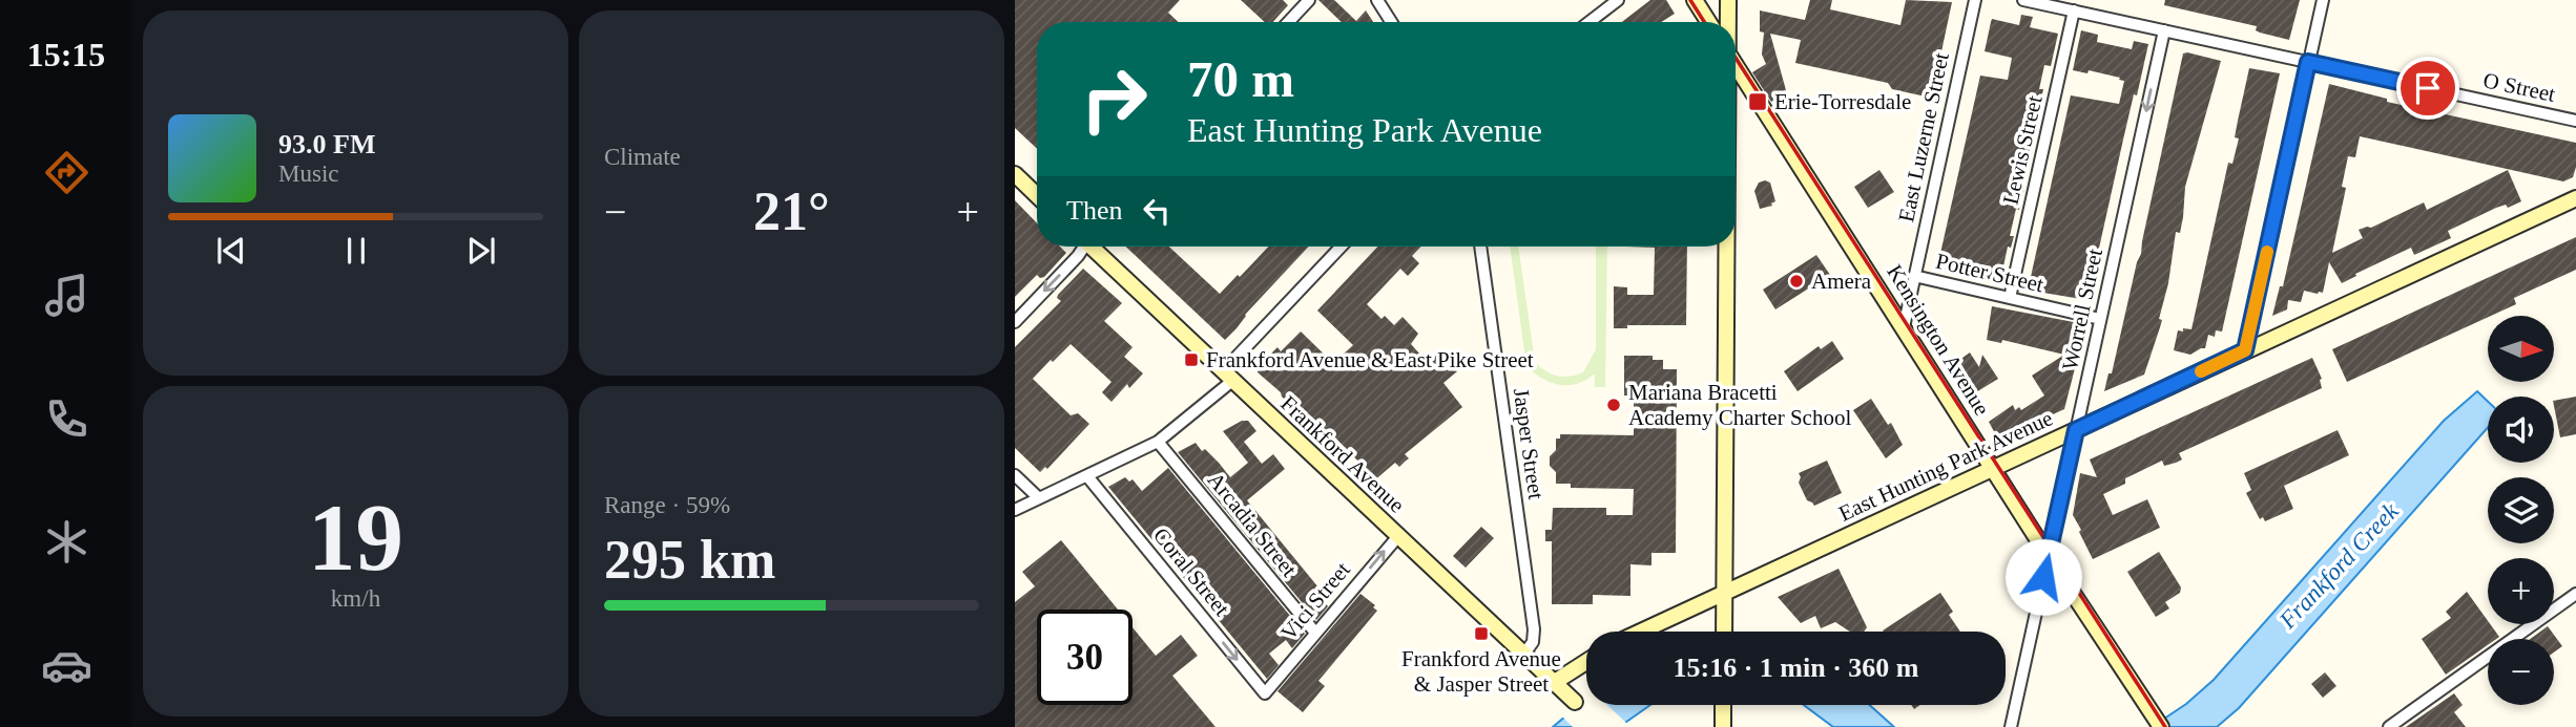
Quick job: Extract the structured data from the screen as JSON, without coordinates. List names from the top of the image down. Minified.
{"streets":{"main road":["Kensington Avenue","Frankford Avenue","East Hunting Park Avenue"],"street":["O Street","East Luzerne Street","Lewis Street","Potter Street","Worrell Street","Jasper Street","Arcadia Street","Coral Street","Vici Street"]},"crossings":[["O Street","Lewis Street"],["O Street","Worrell Street"],["East Luzerne Street","Potter Street"],["East Luzerne Street","Kensington Avenue"],["Lewis Street","Potter Street"],["Potter Street","Worrell Street"],["Worrell Street","Kensington Avenue"],["Worrell Street","East Hunting Park Avenue"],["Kensington Avenue","East Hunting Park Avenue"],["Jasper Street","Frankford Avenue"],["Frankford Avenue","Vici Street"],["Arcadia Street","Vici Street"],["Coral Street","Vici Street"]],"one_way":["Worrell Street","Coral Street","Vici Street"],"water":["Frankford Creek"],"places":{"transit":["Erie-Torresdale","Frankford Avenue & East Pike Street","Frankford Avenue & Jasper Street"],"other":["Amera","Mariana Bracetti Academy Charter School"]},"north":"right","page":{"tabs":"15:15","tile":["Climate",["19","km/h"],["Range · 59%","295 km"]],"turn":["70 m","East Hunting Park Avenue"],"song":["93.0 FM","Music"],"then":"Then","heat":["−","21°","+"],"map_buttons":["+","−"],"limit":"30","trip":"15:16 · 1 min · 360 m"}}
